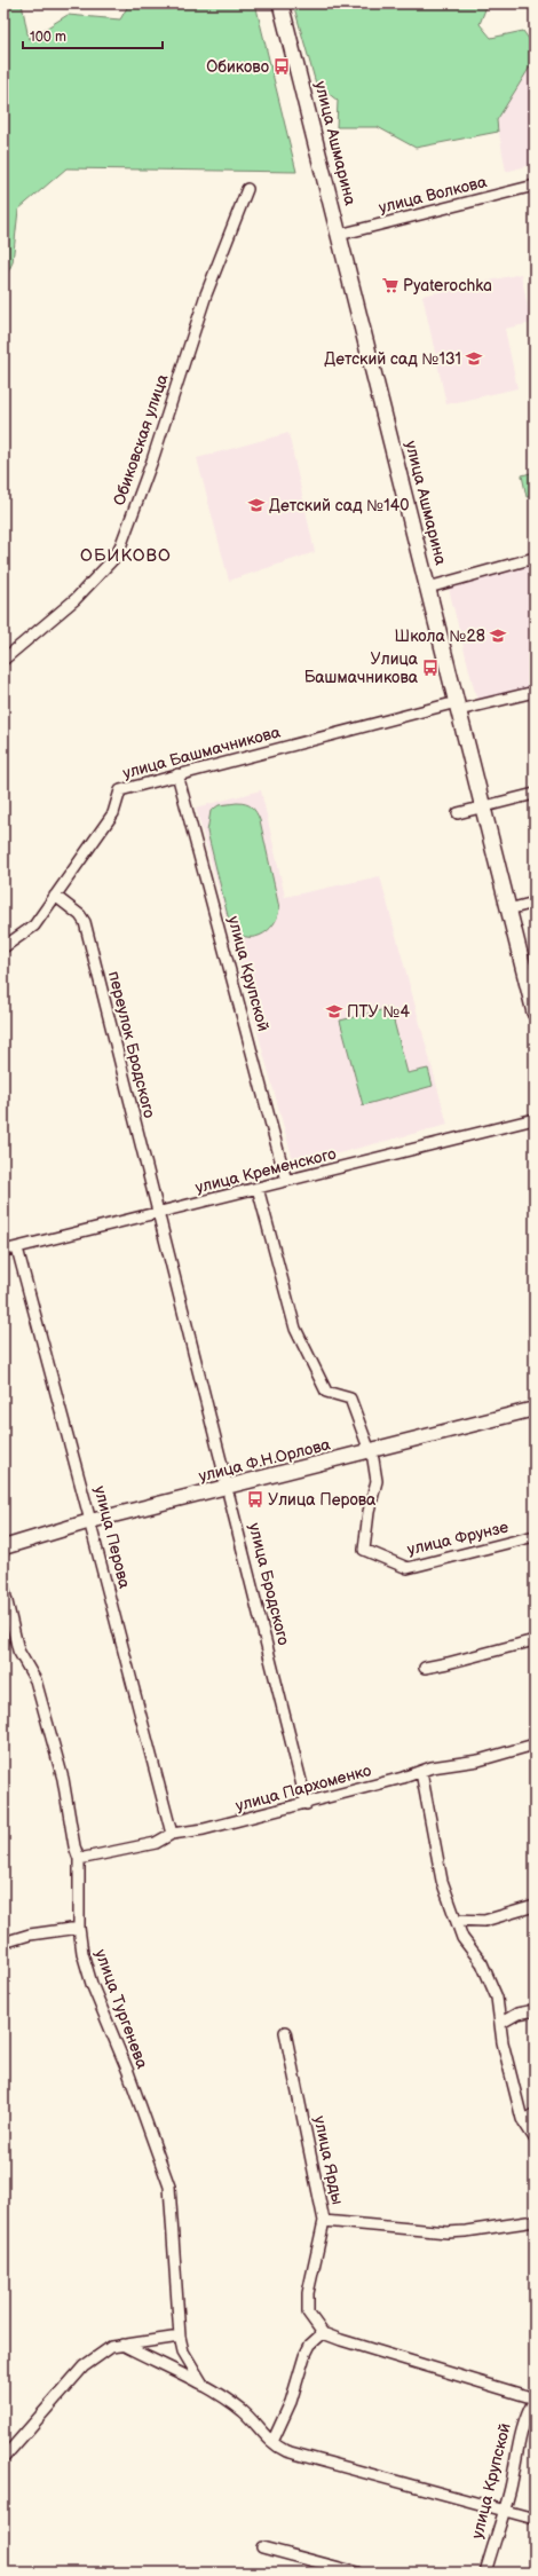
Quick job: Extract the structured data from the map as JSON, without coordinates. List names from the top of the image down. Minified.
{"streets":{"main road":["улица Ашмарина"],"street":["улица Волкова","Обиковская улица","улица Башмачникова","улица Крупской","переулок Бродского","улица Кременского","улица Ф.Н.Орлова","улица Перова","улица Фрунзе","улица Бродского","улица Пархоменко","улица Тургенева","улица Ярды"]},"crossings":[["улица Ашмарина","улица Волкова"],["улица Ашмарина","улица Башмачникова"],["улица Башмачникова","улица Крупской"],["улица Башмачникова","переулок Бродского"],["улица Крупской","улица Кременского"],["переулок Бродского","улица Кременского"],["переулок Бродского","улица Бродского"],["улица Кременского","улица Перова"],["улица Кременского","улица Бродского"],["улица Ф.Н.Орлова","улица Перова"],["улица Ф.Н.Орлова","улица Фрунзе"],["улица Ф.Н.Орлова","улица Бродского"],["улица Перова","улица Пархоменко"],["улица Бродского","улица Пархоменко"],["улица Пархоменко","улица Тургенева"]],"districts":["ОБИКОВО"],"places":{"bus stop":["Обиково","Улица Башмачникова","Улица Перова"],"supermarket":["Pyaterochka"],"school or university":["Детский сад №131","Детский сад №140","Школа №28","ПТУ №4"]},"scale_bar":"100 m"}
